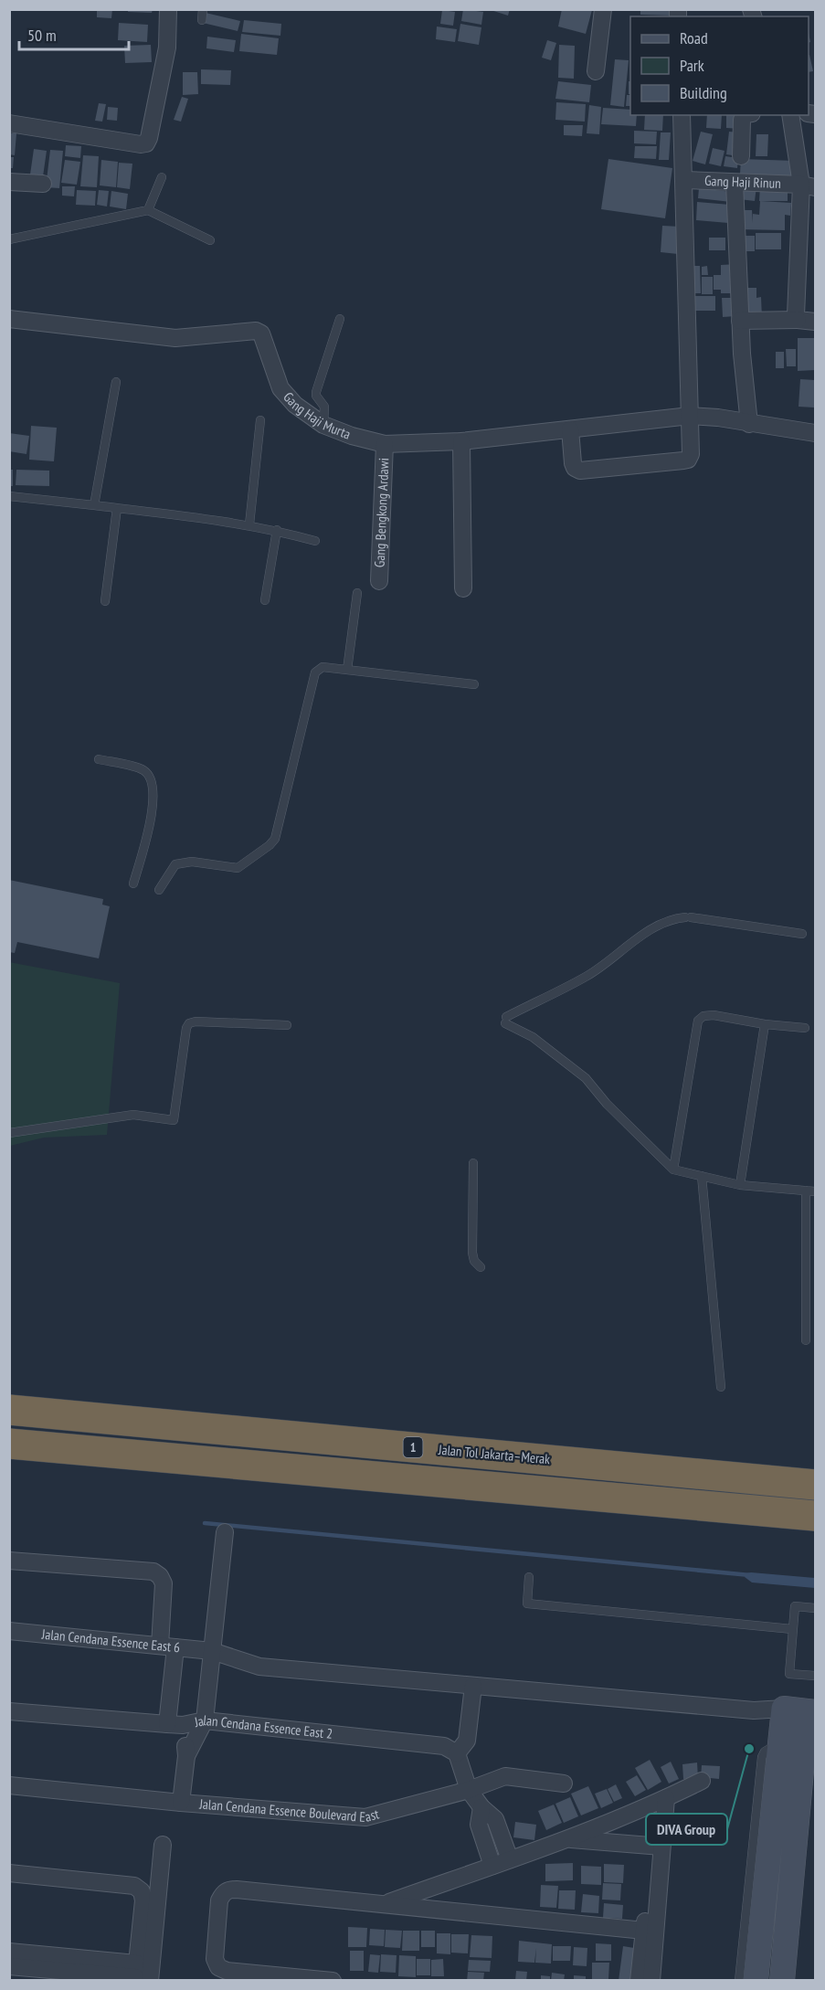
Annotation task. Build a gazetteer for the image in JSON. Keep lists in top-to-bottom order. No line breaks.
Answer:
{"streets":{"highway":["1","Jalan Tol Jakarta–Merak"],"street":["Gang Haji Rinun","Gang Haji Murta","Gang Bengkong Ardawi","Jalan Cendana Essence East 6","Jalan Cendana Essence East 2","Jalan Cendana Essence Boulevard East"]},"crossings":[["Gang Haji Murta","Gang Bengkong Ardawi"]],"places":["DIVA Group"],"legend":["Road","Park","Building"],"scale_bar":"50 m"}
